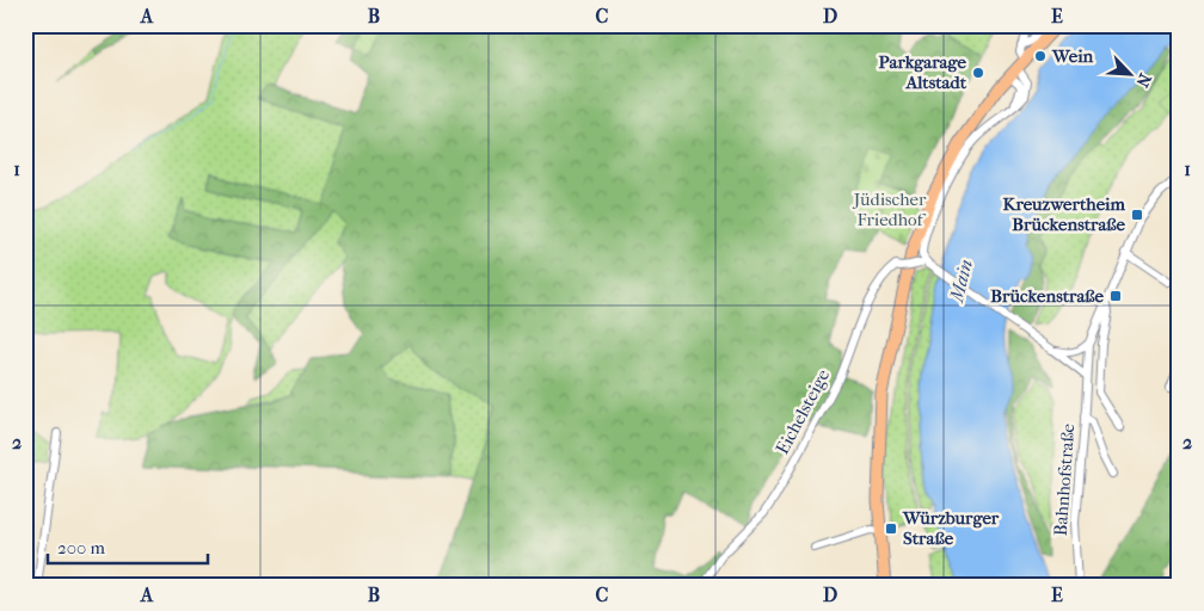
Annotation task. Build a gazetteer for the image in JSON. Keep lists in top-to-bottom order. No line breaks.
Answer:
{"streets":{"street":["Eichelsteige","Bahnhofstraße"]},"water":["Main"],"parks":["Jüdischer Friedhof"],"places":{"other":["Wein","Parkgarage Altstadt"],"transit":["Kreuzwertheim Brückenstraße","Brückenstraße","Würzburger Straße"]},"scale_bar":"200 m","north":"bottom right","grid":{"columns":["A","B","C","D","E"],"rows":["1","2"]}}
